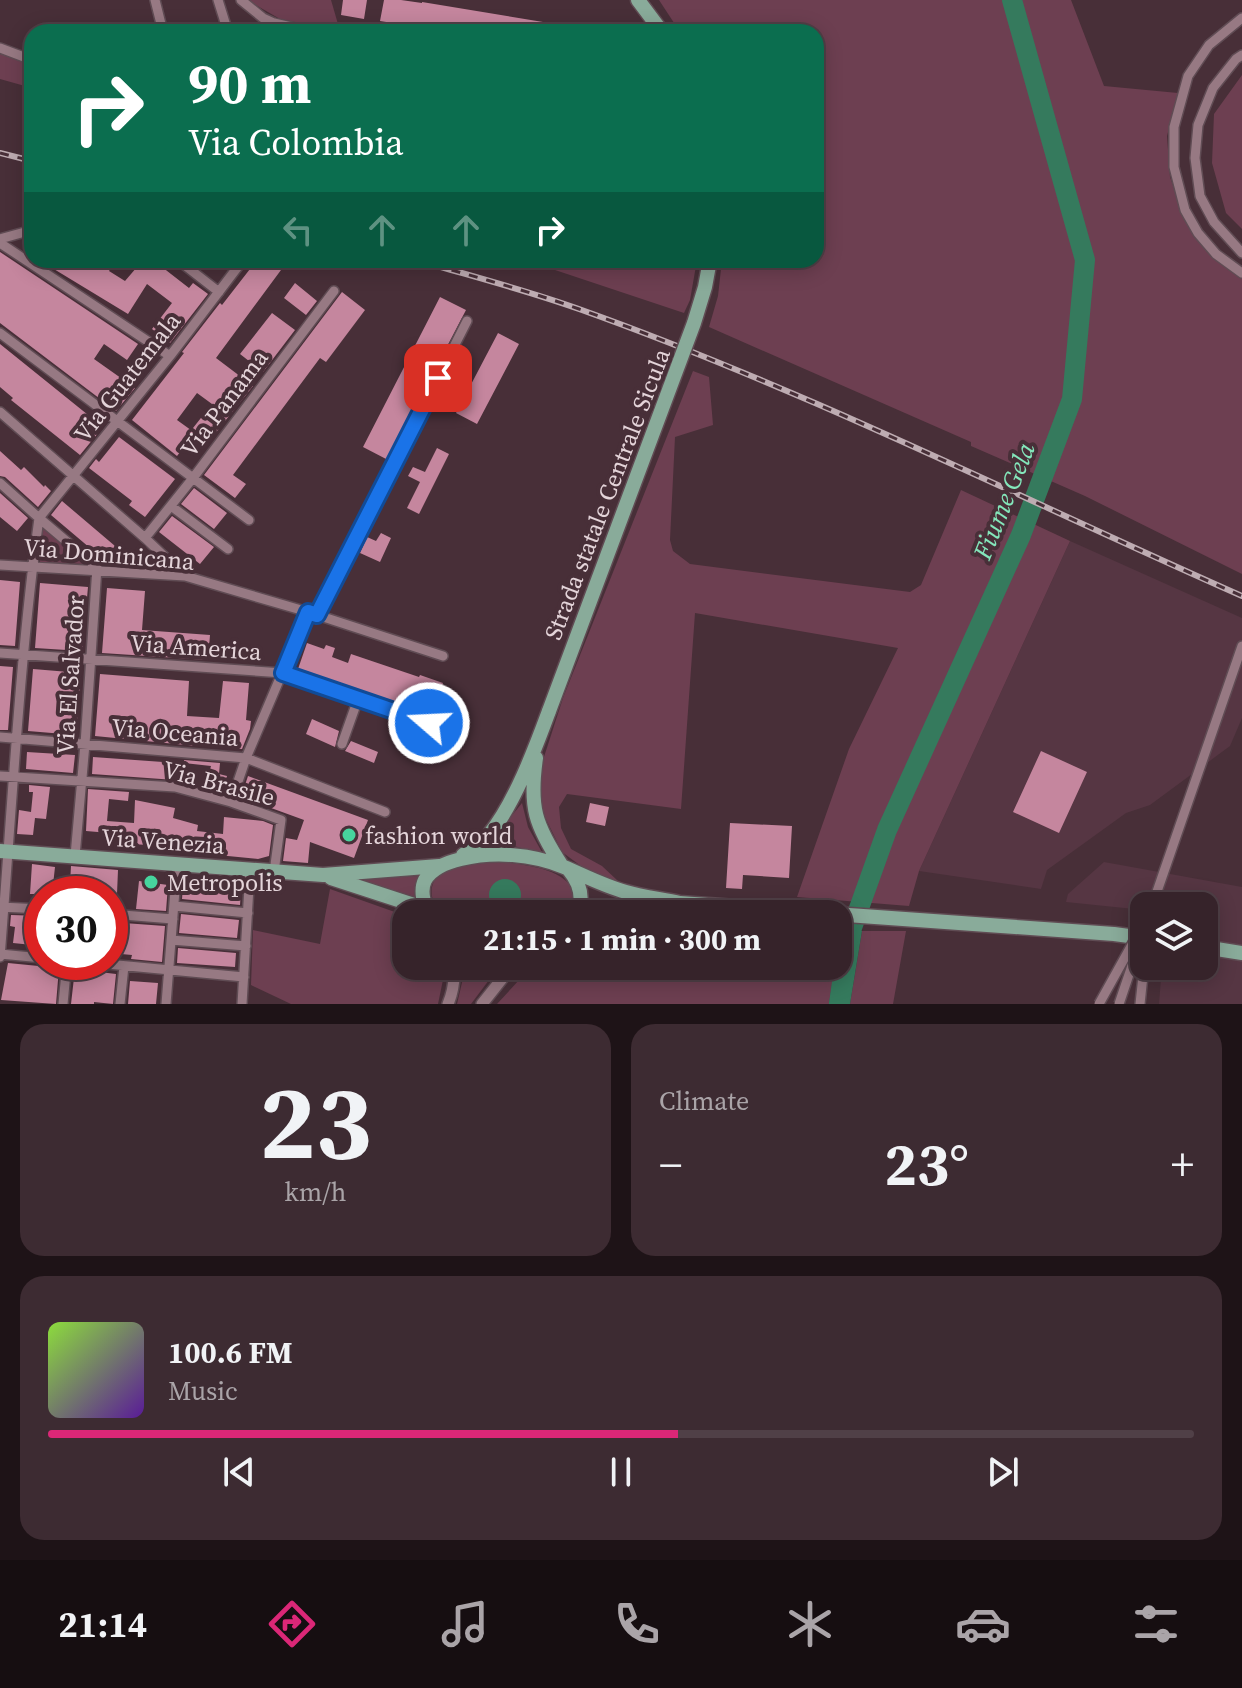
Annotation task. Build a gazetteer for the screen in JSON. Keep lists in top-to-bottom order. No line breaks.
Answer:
{"streets":{"main road":["Strada statale Centrale Sicula","Via Venezia"],"street":["Via Guatemala","Via Panama","Via Dominicana","Via America","Via El Salvador","Via Oceania","Via Brasile"]},"crossings":[["Strada statale Centrale Sicula","Via Venezia"],["Via Dominicana","Via El Salvador"],["Via America","Via El Salvador"],["Via El Salvador","Via Oceania"],["Via El Salvador","Via Brasile"],["Via El Salvador","Via Venezia"],["Via Brasile","Via Venezia"]],"water":["Fiume Gela"],"places":["fashion world","Metropolis"],"page":{"turn":["90 m","Via Colombia"],"limit":"30","trip":"21:15 · 1 min · 300 m","tile":[["23","km/h"],"Climate"],"heat":["−","23°","+"],"song":["100.6 FM","Music"],"tabs":"21:14"}}
